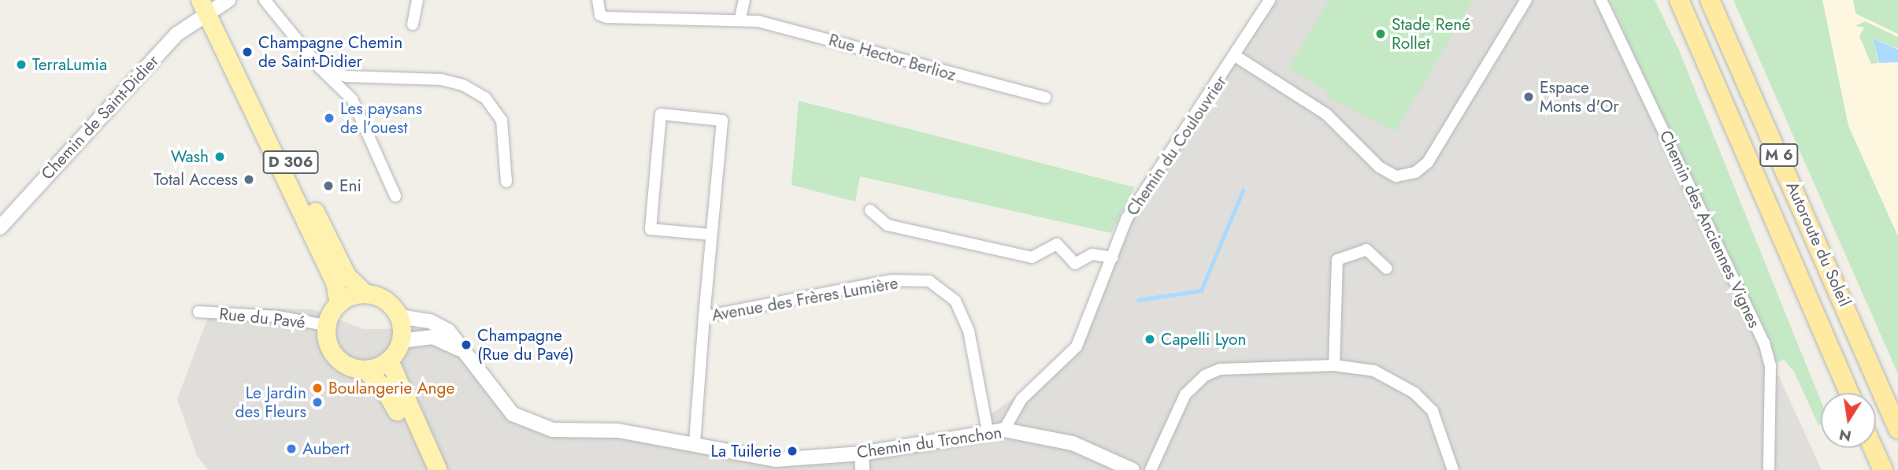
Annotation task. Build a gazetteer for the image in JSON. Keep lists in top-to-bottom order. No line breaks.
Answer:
{"streets":{"highway":["M 6","Autoroute du Soleil"],"main road":["D 306"],"street":["Rue Hector Berlioz","Chemin de Saint-Didier","Chemin du Coulouvrier","Chemin des Anciennes Vignes","Avenue des Frères Lumière","Rue du Pavé","Chemin du Tronchon"]},"crossings":[["Chemin du Coulouvrier","Chemin du Tronchon"],["D 306","Rue du Pavé"],["D 306","Chemin du Tronchon"],["Avenue des Frères Lumière","Chemin du Tronchon"],["Rue du Pavé","Chemin du Tronchon"]],"places":["Stade René Rollet","Champagne Chemin de Saint-Didier","TerraLumia","Espace Monts d'Or","Les paysans de l’ouest","Wash","Total Access","Eni","Capelli Lyon","Champagne (Rue du Pavé)","Boulangerie Ange","Le Jardin des Fleurs","Aubert","La Tuilerie"],"north":"bottom"}
